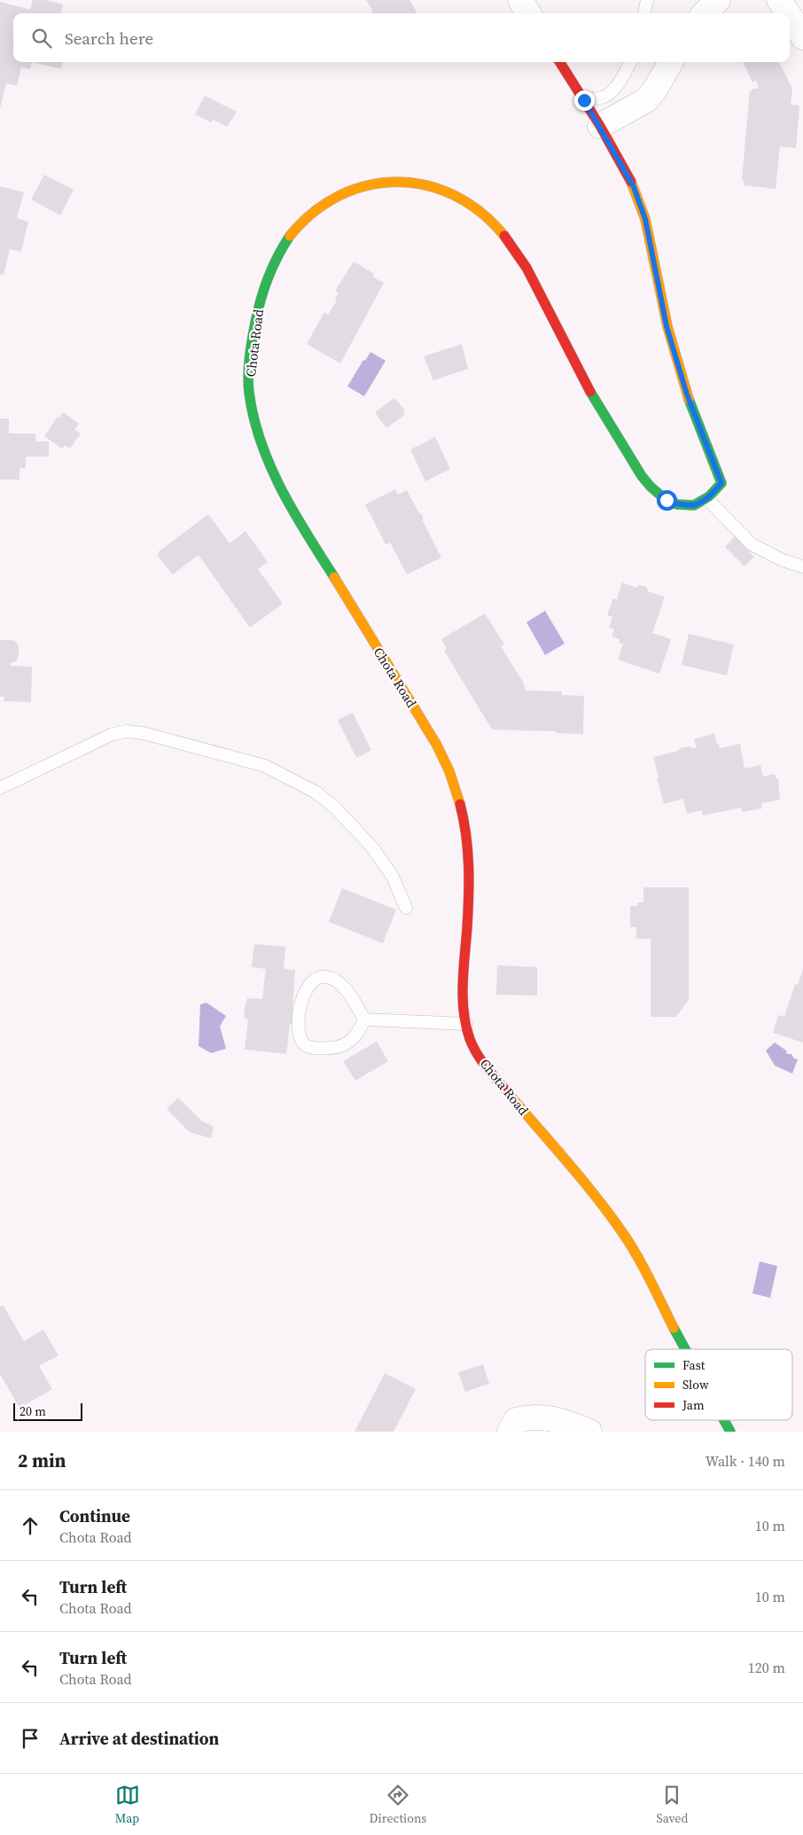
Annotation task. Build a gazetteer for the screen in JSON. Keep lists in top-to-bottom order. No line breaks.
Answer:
{"streets":{"street":["Chota Road"]},"legend":["Fast","Slow","Jam"],"scale_bar":"20 m","page":{"search":"Search here","scale":"20 m","heading":["2 min","Walk · 140 m"],"list":[["Continue","Chota Road","10 m"],["Turn left","Chota Road","10 m"],["Turn left","Chota Road","120 m"],"Arrive at destination"],"nav":["Map","Directions","Saved"]}}
